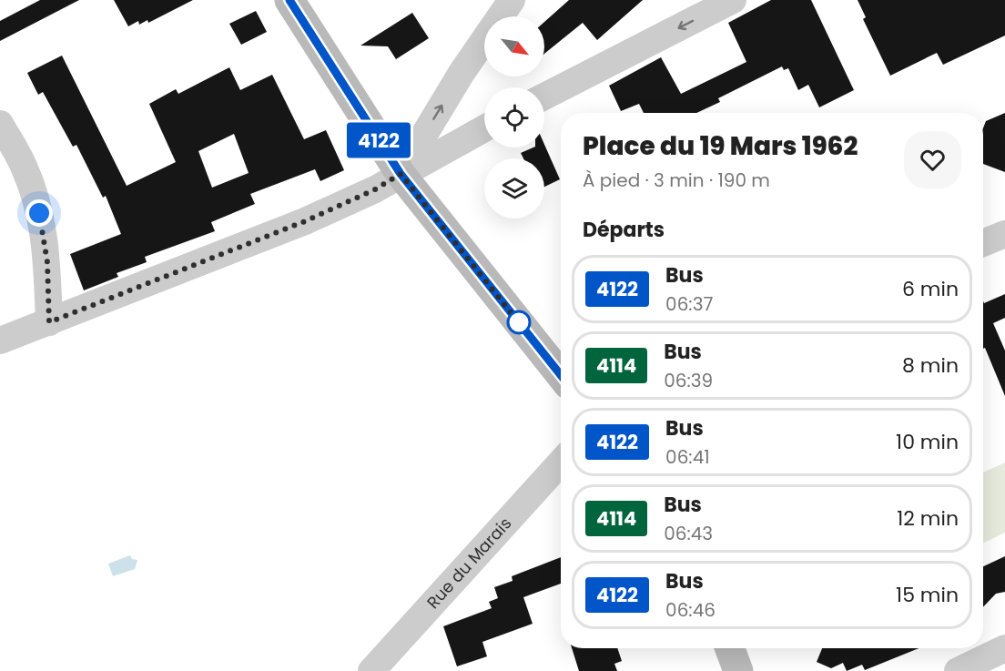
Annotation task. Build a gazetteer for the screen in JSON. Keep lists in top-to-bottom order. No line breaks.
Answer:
{"streets":{"street":["Rue du Marais"]},"lines":["bus line 4122"],"north":"bottom right","page":{"on_map":"4122","heading":[["Place du 19 Mars 1962","À pied · 3 min · 190 m"],"Départs"],"list":[{"mark":"4122","name":"Bus","note":"06:37","value":"6 min"},{"mark":"4114","name":"Bus","note":"06:39","value":"8 min"},{"mark":"4122","name":"Bus","note":"06:41","value":"10 min"},{"mark":"4114","name":"Bus","note":"06:43","value":"12 min"},{"mark":"4122","name":"Bus","note":"06:46","value":"15 min"}]}}
